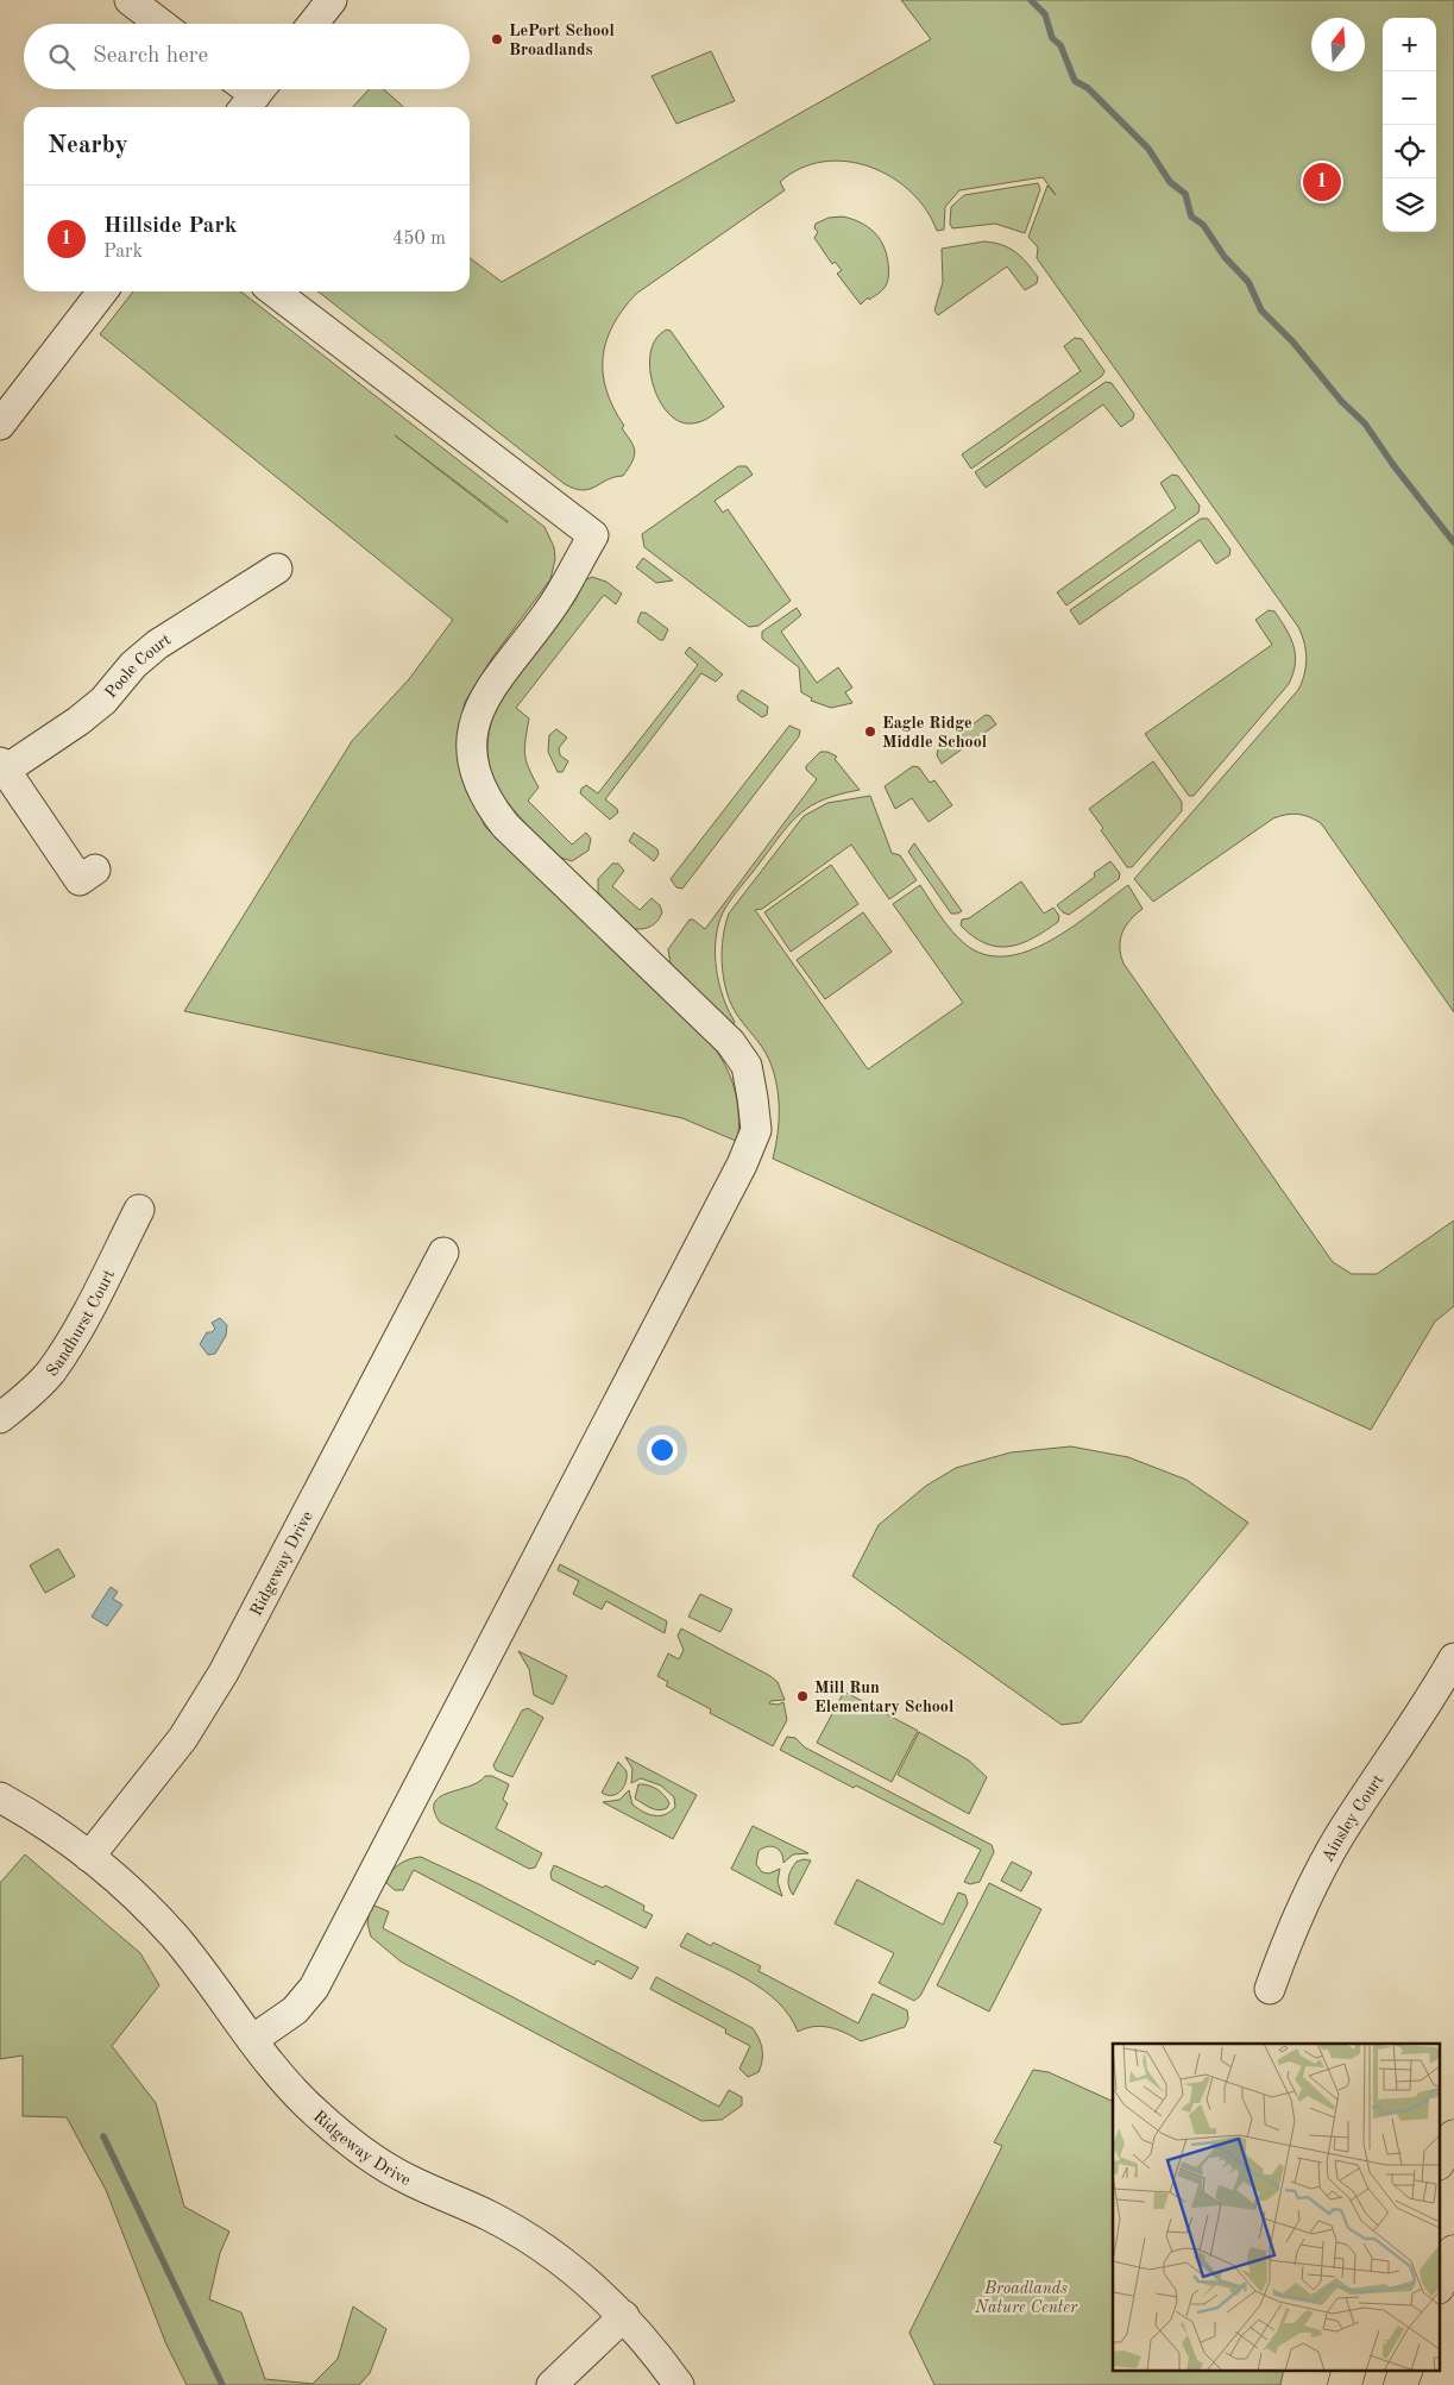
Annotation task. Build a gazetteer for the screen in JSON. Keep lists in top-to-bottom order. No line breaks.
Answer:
{"streets":{"street":["Poole Court","Sandhurst Court","Ridgeway Drive","Ainsley Court"]},"parks":["Broadlands Nature Center"],"places":["LePort School Broadlands","Eagle Ridge Middle School","Mill Run Elementary School"],"north":"top","page":{"map_buttons":["+","−"],"search":"Search here","heading":"Nearby","pins":"1","list":[{"mark":"1","name":"Hillside Park","note":"Park","value":"450 m"}]}}
